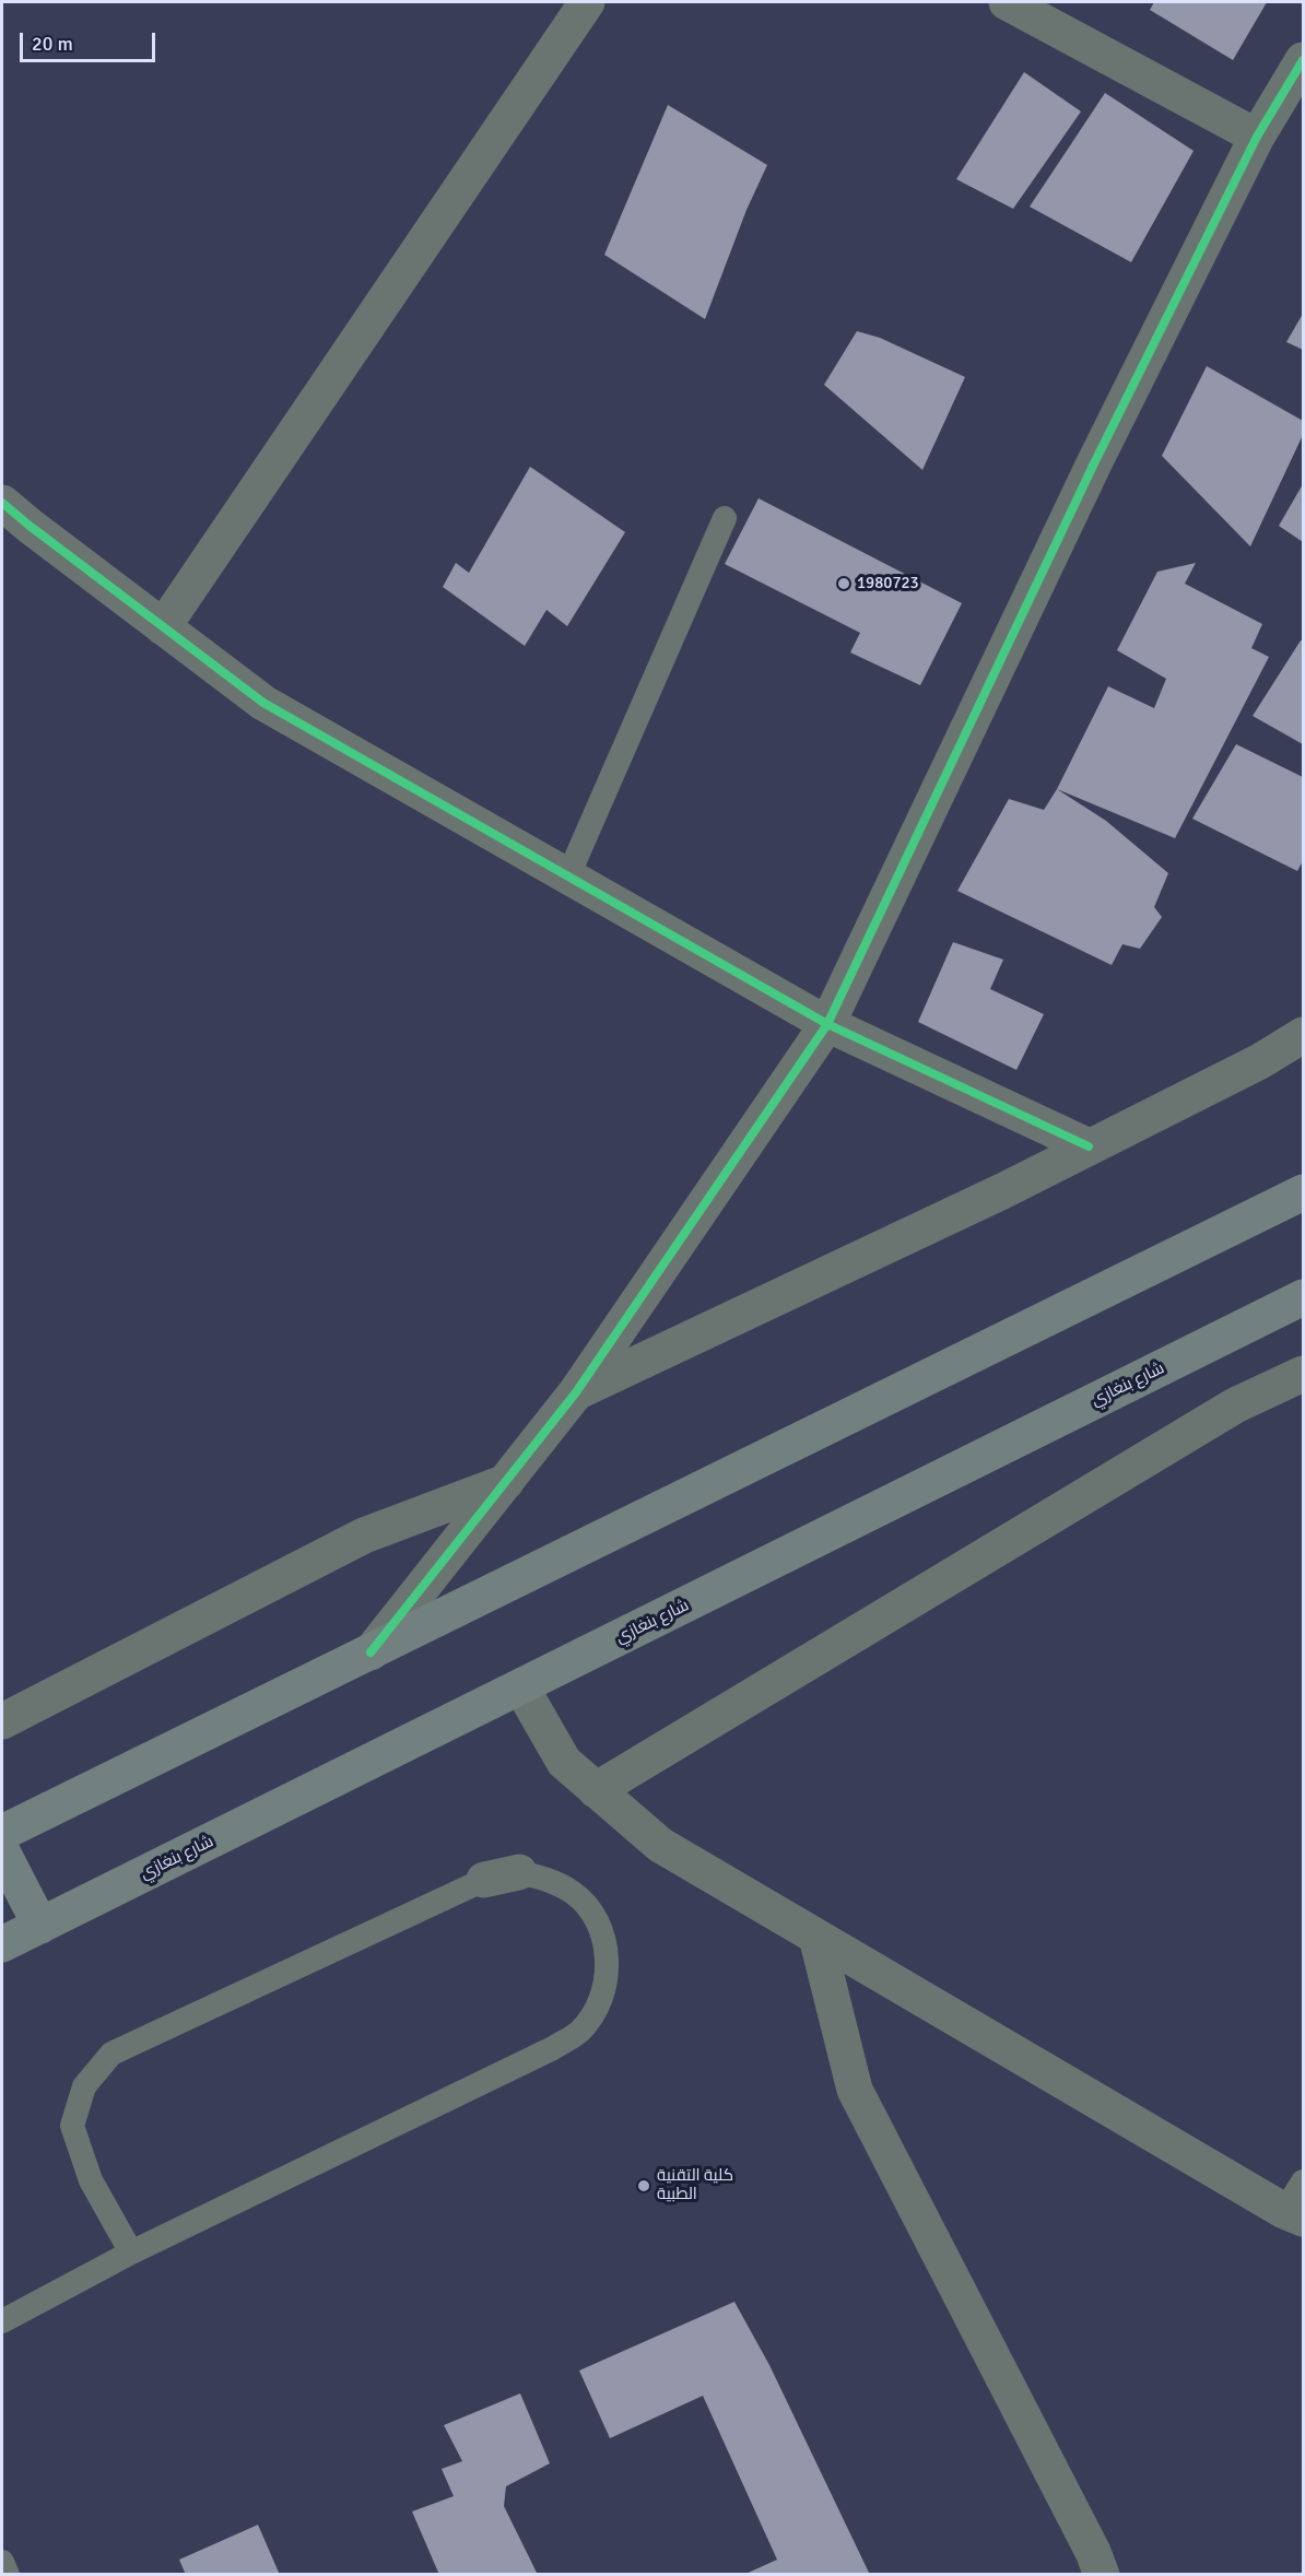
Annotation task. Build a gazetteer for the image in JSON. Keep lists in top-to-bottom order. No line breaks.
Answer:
{"streets":{"main road":["شارع بنغازي"]},"places":["1980723","كلية التقنية الطبية"],"scale_bar":"20 m"}
